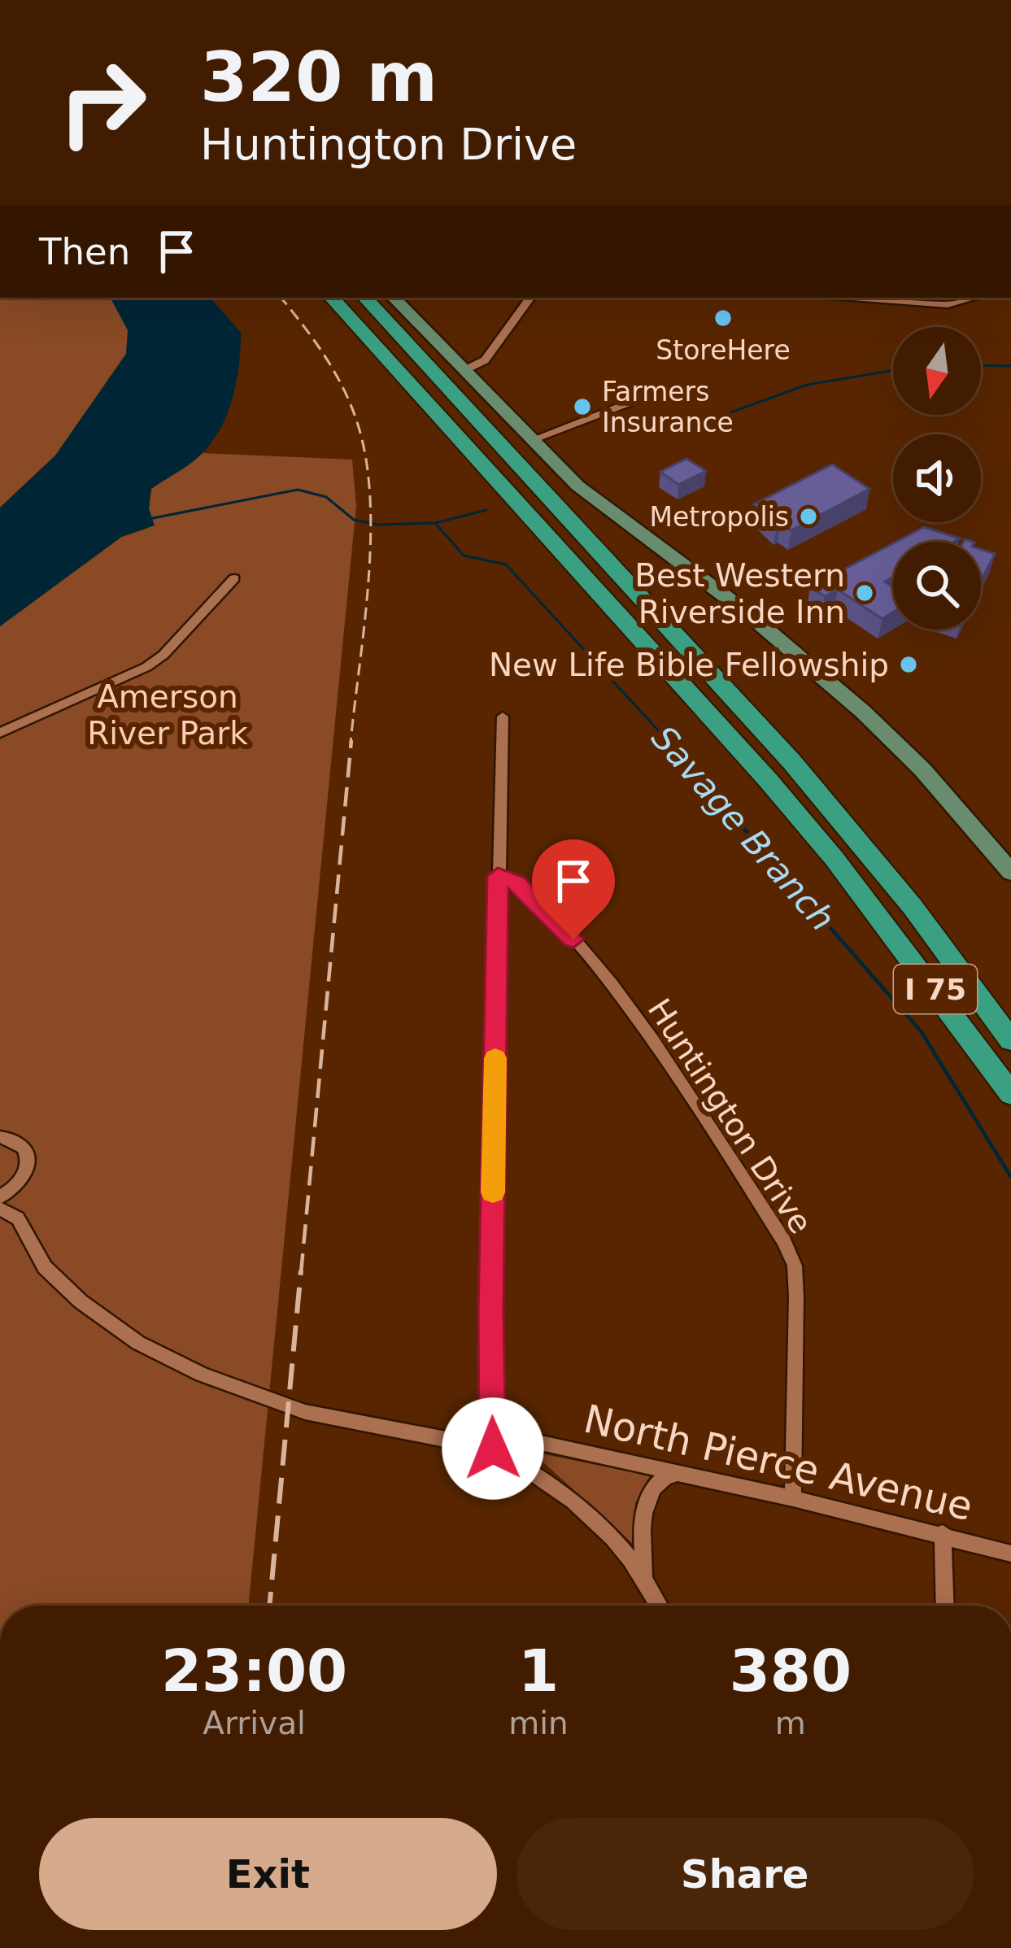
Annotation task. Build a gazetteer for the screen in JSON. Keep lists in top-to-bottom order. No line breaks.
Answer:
{"streets":{"highway":["I 75"],"street":["Huntington Drive","North Pierce Avenue"]},"crossings":[["Huntington Drive","North Pierce Avenue"]],"water":["Savage Branch"],"parks":["Amerson River Park"],"places":["StoreHere","Farmers Insurance","Metropolis","Best Western Riverside Inn","New Life Bible Fellowship"],"north":"bottom","page":{"turn":["320 m","Huntington Drive"],"then":"Then","eta":["23:00","Arrival","1","min","380","m"],"buttons":["Exit","Share"]}}
